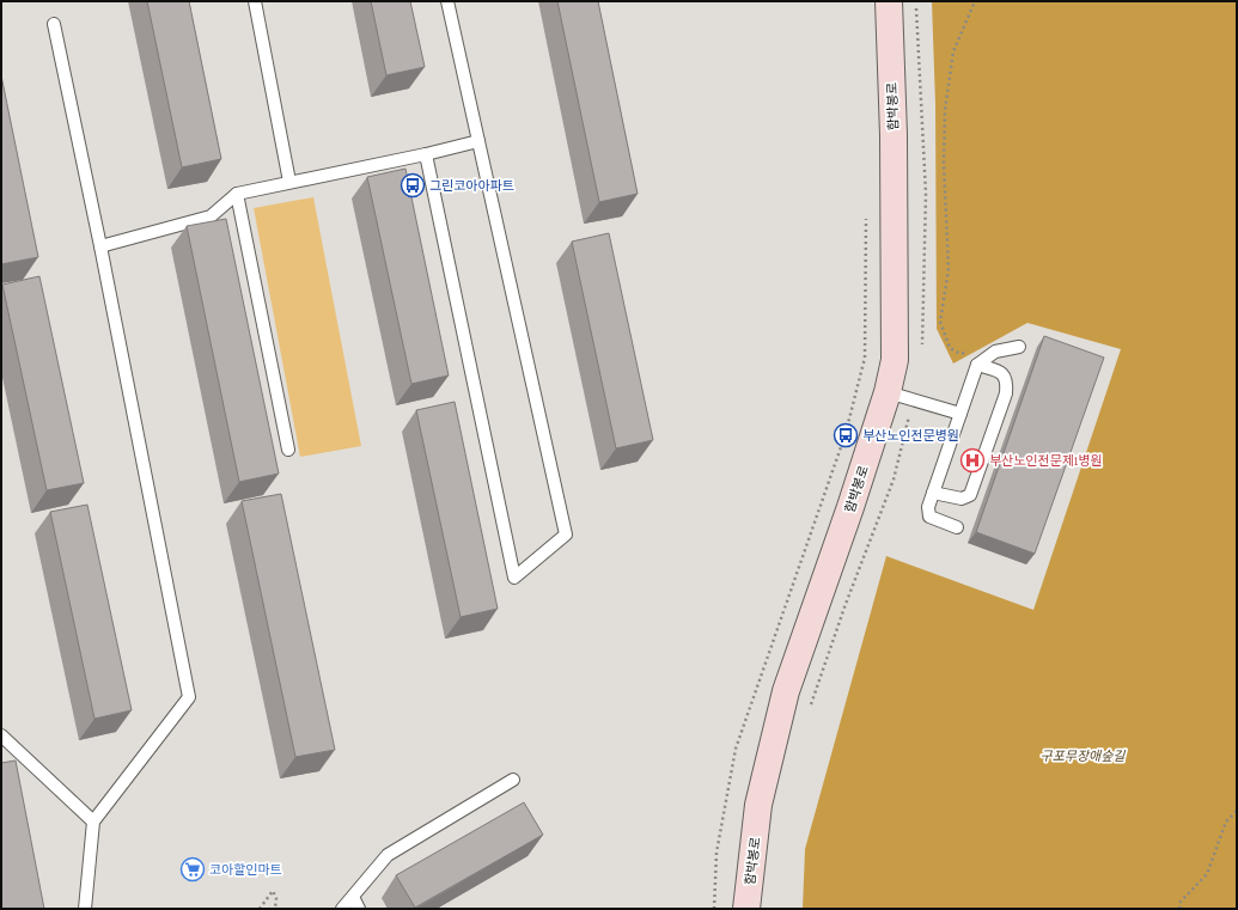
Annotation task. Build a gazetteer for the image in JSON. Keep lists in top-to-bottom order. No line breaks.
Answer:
{"streets":{"main road":["함박봉로"]},"parks":["구포무장애숲길"],"places":{"bus stop":["그린코아아파트","부산노인전문병원"],"hospital":["부산노인전문제1병원"],"supermarket":["코아할인마트"]}}
